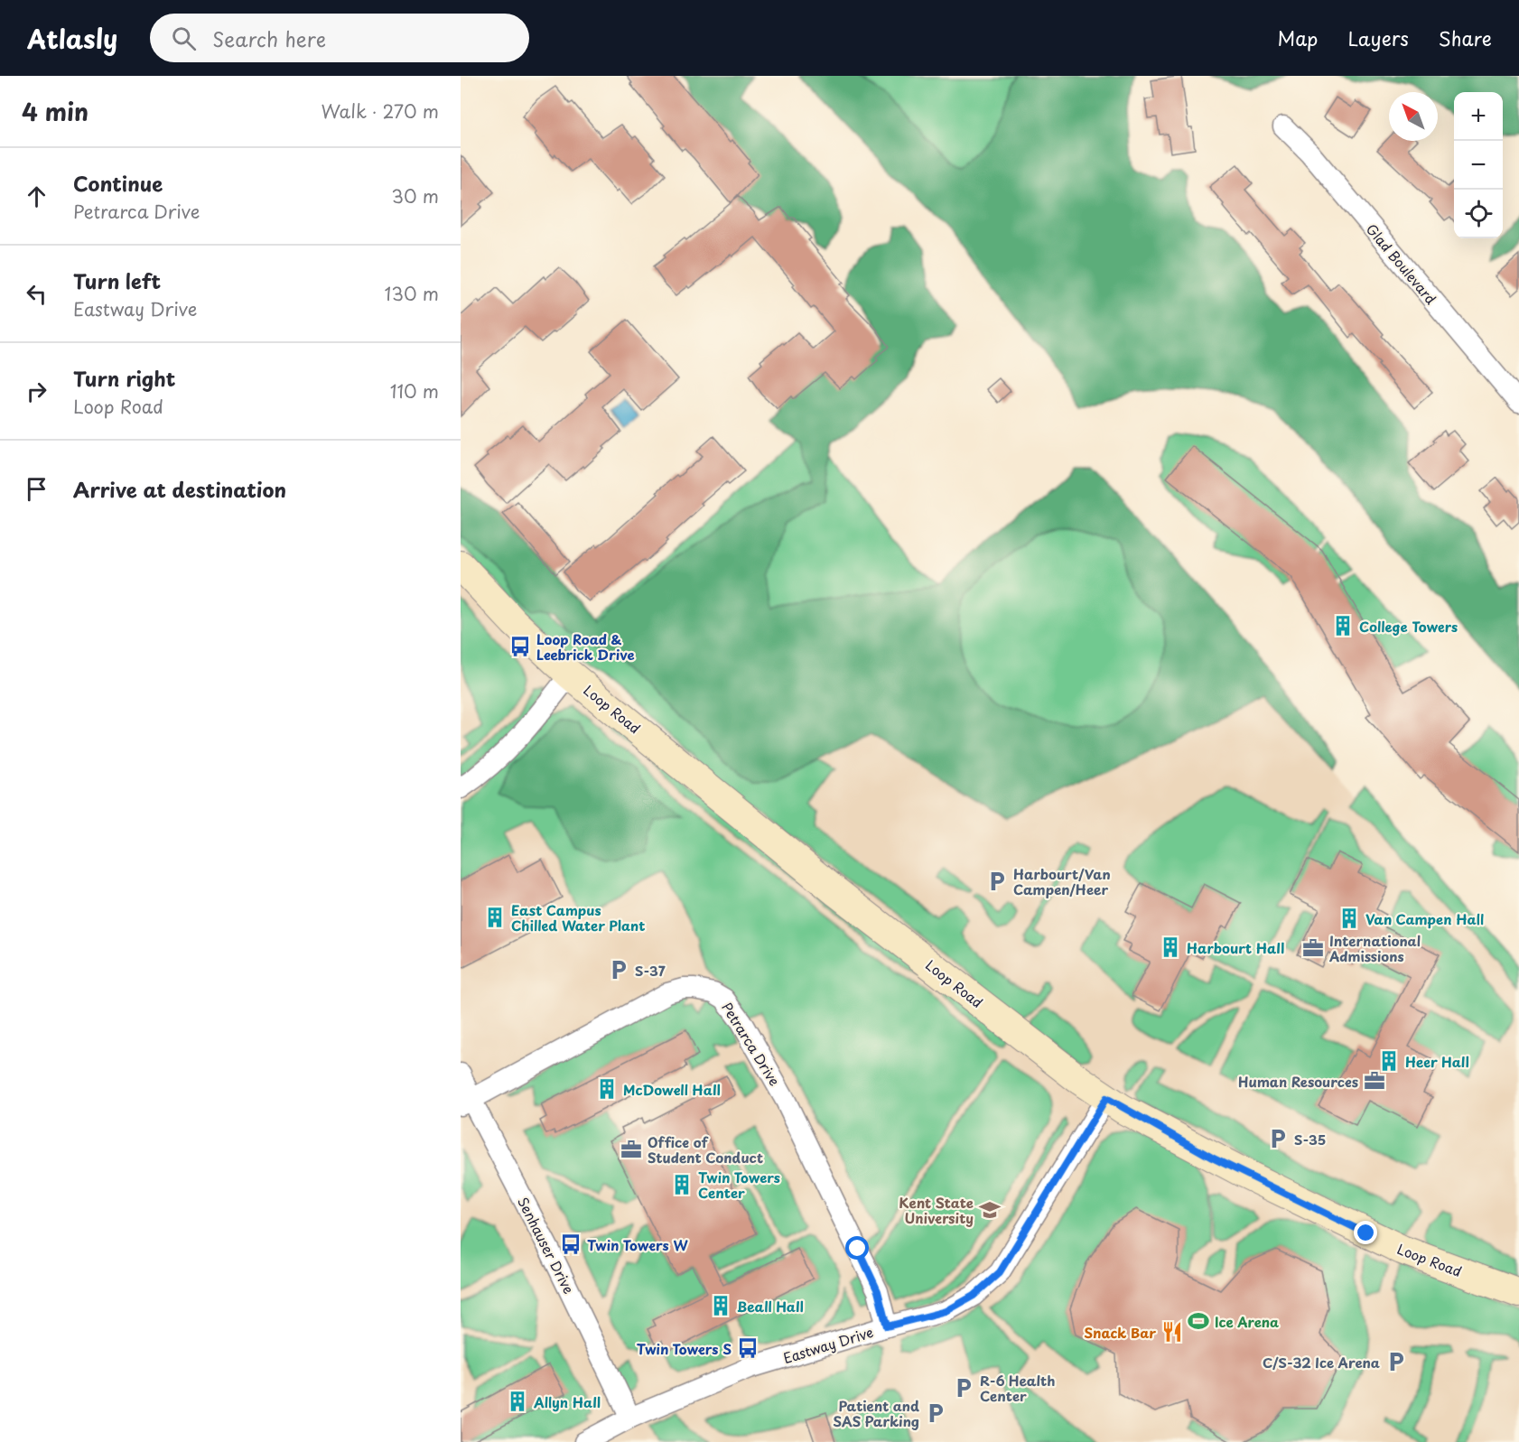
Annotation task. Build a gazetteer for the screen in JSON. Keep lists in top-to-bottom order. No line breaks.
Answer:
{"streets":{"street":["Glad Boulevard","Loop Road","Petrarca Drive","Senhauser Drive","Eastway Drive"]},"crossings":[["Loop Road","Eastway Drive"],["Petrarca Drive","Senhauser Drive"],["Petrarca Drive","Eastway Drive"],["Senhauser Drive","Eastway Drive"]],"places":{"building":["College Towers","East Campus Chilled Water Plant","Van Campen Hall","Harbourt Hall","Heer Hall","McDowell Hall","Twin Towers Center","Beall Hall","Allyn Hall"],"bus stop":["Loop Road & Leebrick Drive","Twin Towers W","Twin Towers S"],"parking":["Harbourt/Van Campen/Heer","S-37","S-35","C/S-32 Ice Arena","R-6 Health Center","Patient and SAS Parking"],"office":["International Admissions","Human Resources","Office of Student Conduct"],"school or university":["Kent State University"],"sports":["Ice Arena"],"restaurant":["Snack Bar"]},"north":"top left","page":{"header":"Atlasly","search":"Search here","nav":["Map","Layers","Share"],"heading":["4 min","Walk · 270 m"],"map_buttons":["+","−"],"list":[["Continue","Petrarca Drive","30 m"],["Turn left","Eastway Drive","130 m"],["Turn right","Loop Road","110 m"],"Arrive at destination"]}}
